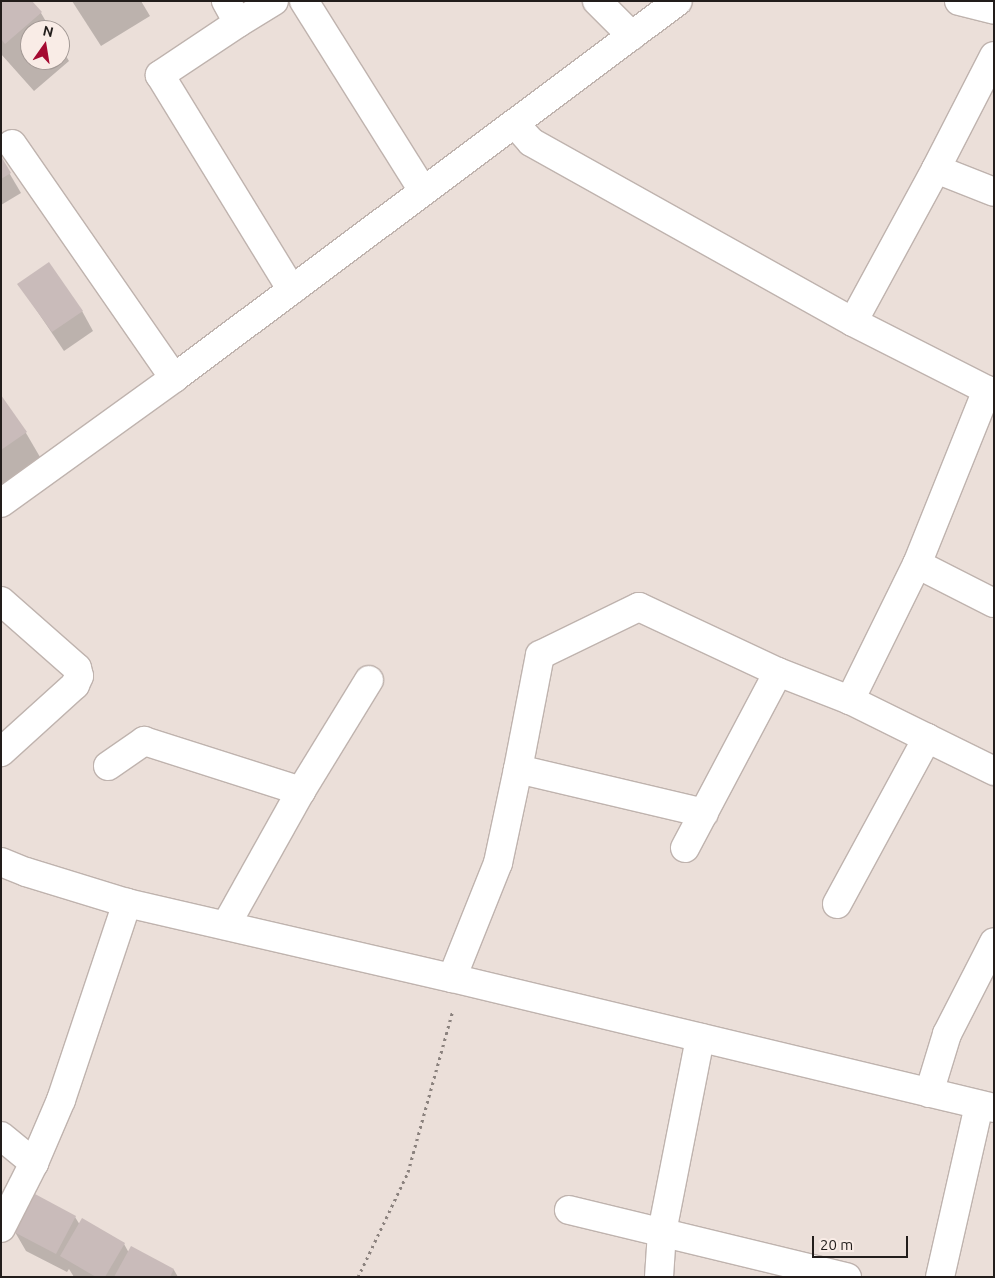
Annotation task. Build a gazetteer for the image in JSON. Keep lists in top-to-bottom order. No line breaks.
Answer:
{"scale_bar":"20 m","north":"top"}
